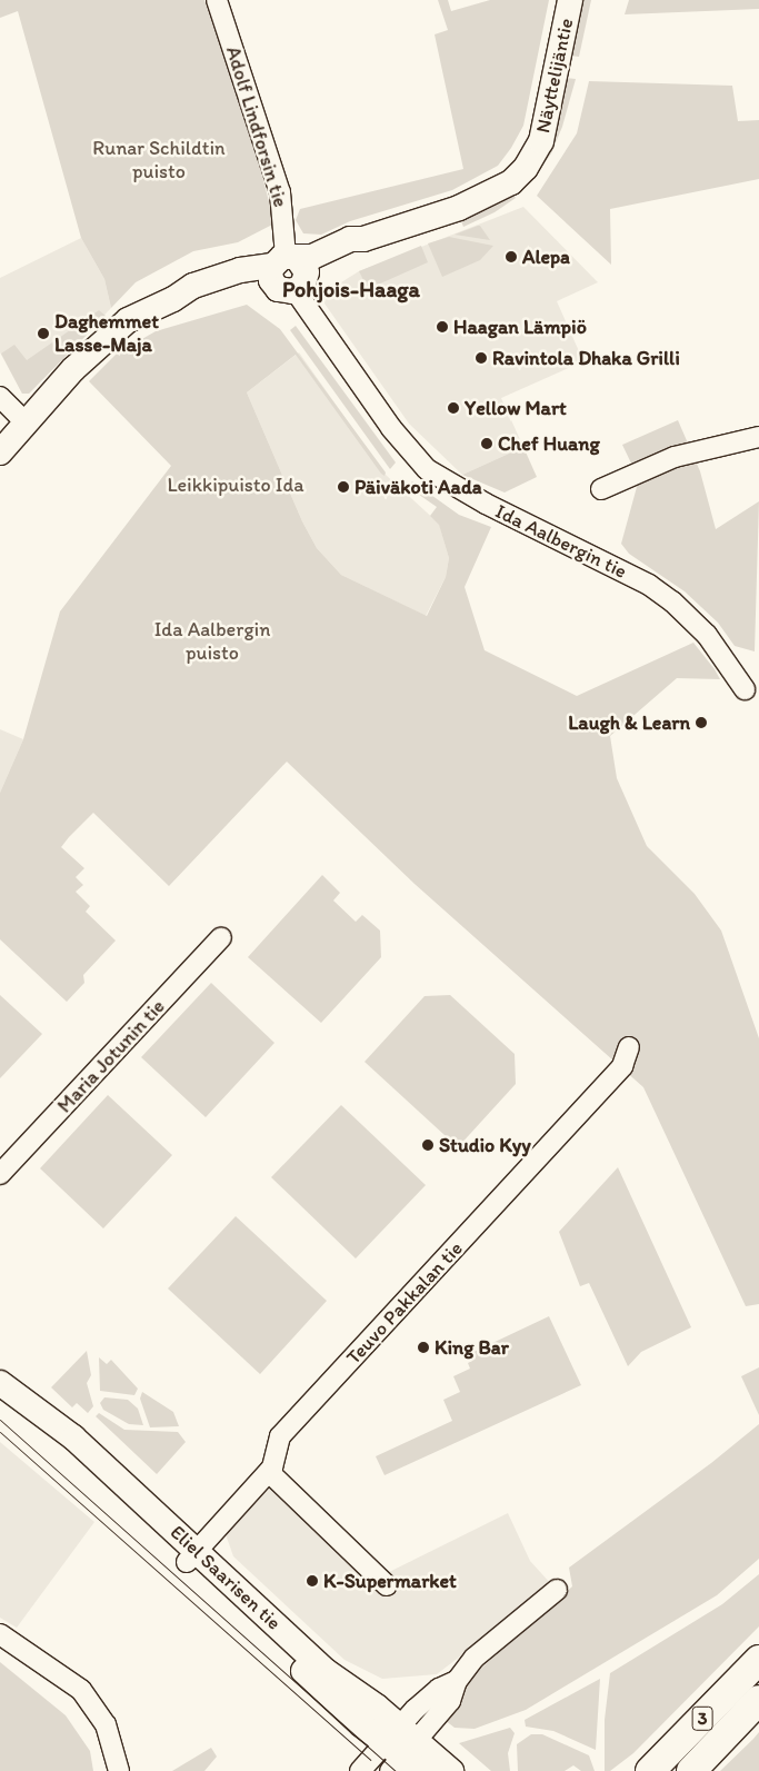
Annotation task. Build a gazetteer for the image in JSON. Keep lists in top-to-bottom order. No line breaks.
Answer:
{"streets":{"highway":["3"],"main road":["Näyttelijäntie","Eliel Saarisen tie"],"street":["Adolf Lindforsin tie","Ida Aalbergin tie","Maria Jotunin tie","Teuvo Pakkalan tie"]},"crossings":[["Näyttelijäntie","Adolf Lindforsin tie"],["Näyttelijäntie","Ida Aalbergin tie"],["Adolf Lindforsin tie","Ida Aalbergin tie"],["Teuvo Pakkalan tie","Eliel Saarisen tie"]],"districts":["Pohjois-Haaga"],"parks":["Runar Schildtin puisto","Leikkipuisto Ida","Ida Aalbergin puisto"],"places":["Alepa","Haagan Lämpiö","Daghemmet Lasse-Maja","Ravintola Dhaka Grilli","Yellow Mart","Chef Huang","Päiväkoti Aada","Laugh & Learn","Studio Kyy","King Bar","K-Supermarket"]}
